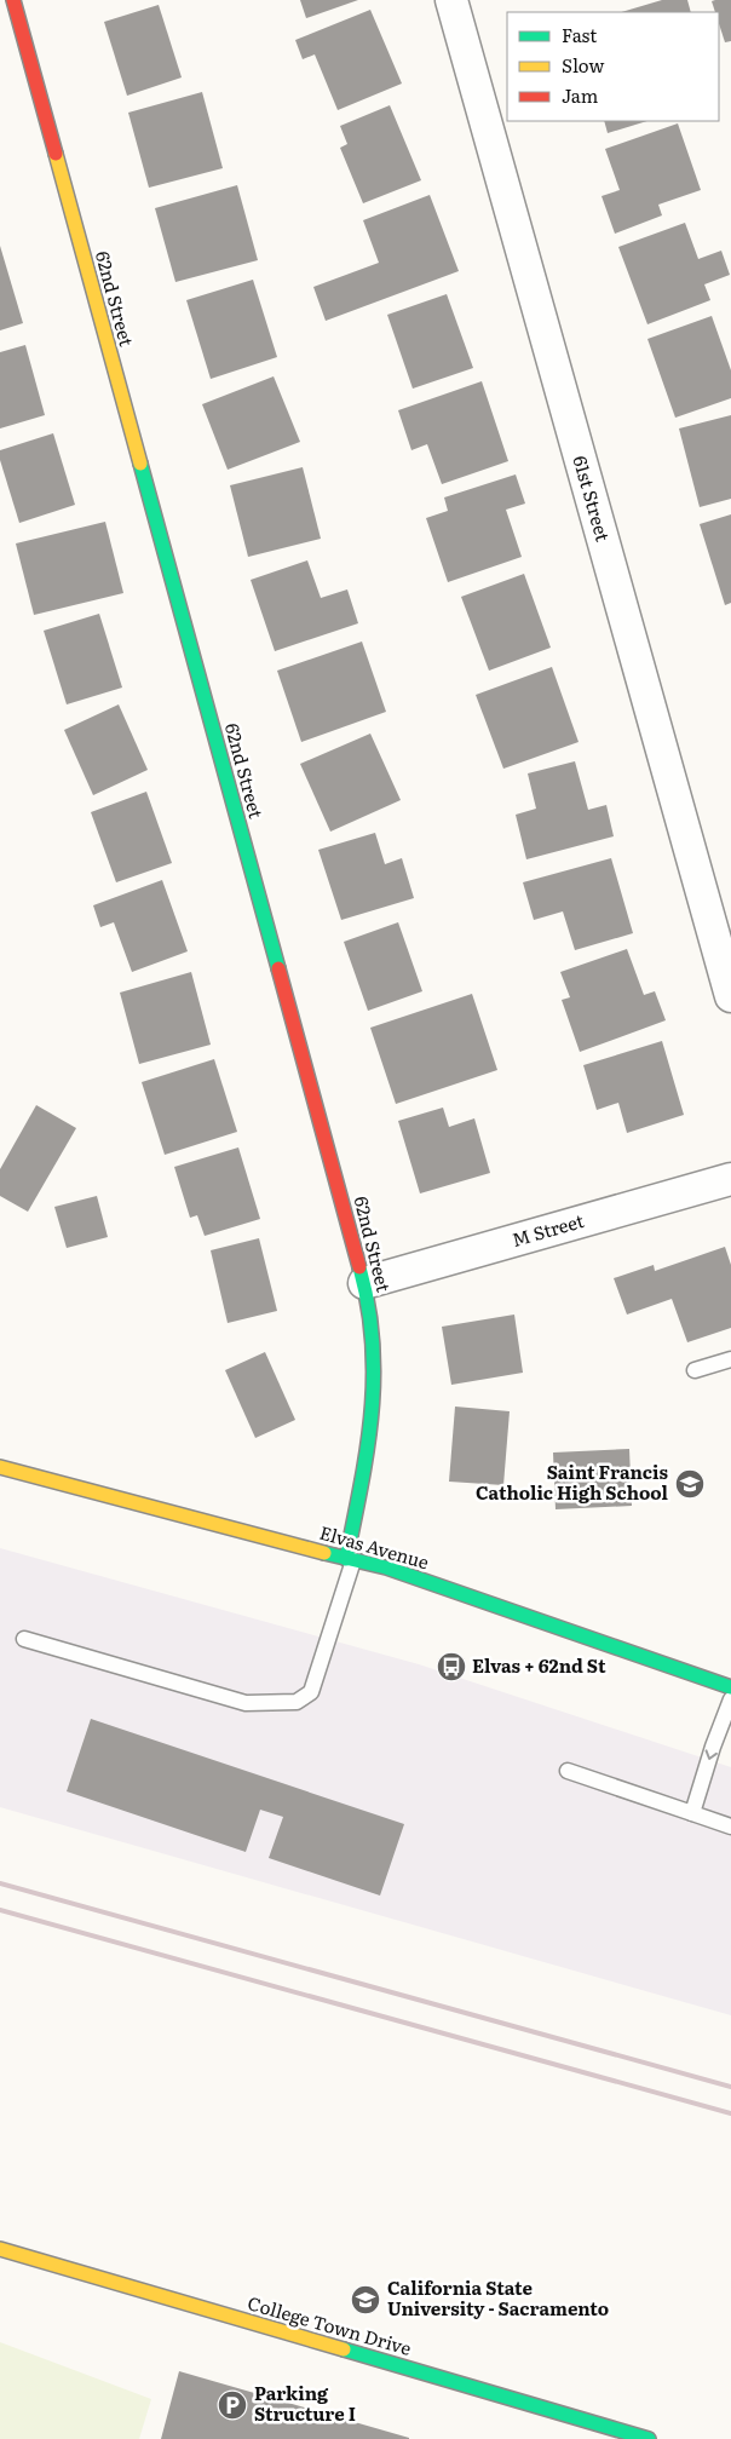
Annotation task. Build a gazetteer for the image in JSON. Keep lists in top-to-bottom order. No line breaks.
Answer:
{"streets":{"street":["62nd Street","61st Street","M Street","Elvas Avenue","College Town Drive"]},"crossings":[["62nd Street","M Street"],["62nd Street","Elvas Avenue"]],"places":{"school or university":["Saint Francis Catholic High School","California State University - Sacramento"],"bus stop":["Elvas + 62nd St"],"parking":["Parking Structure I"]},"legend":["Fast","Slow","Jam"]}
